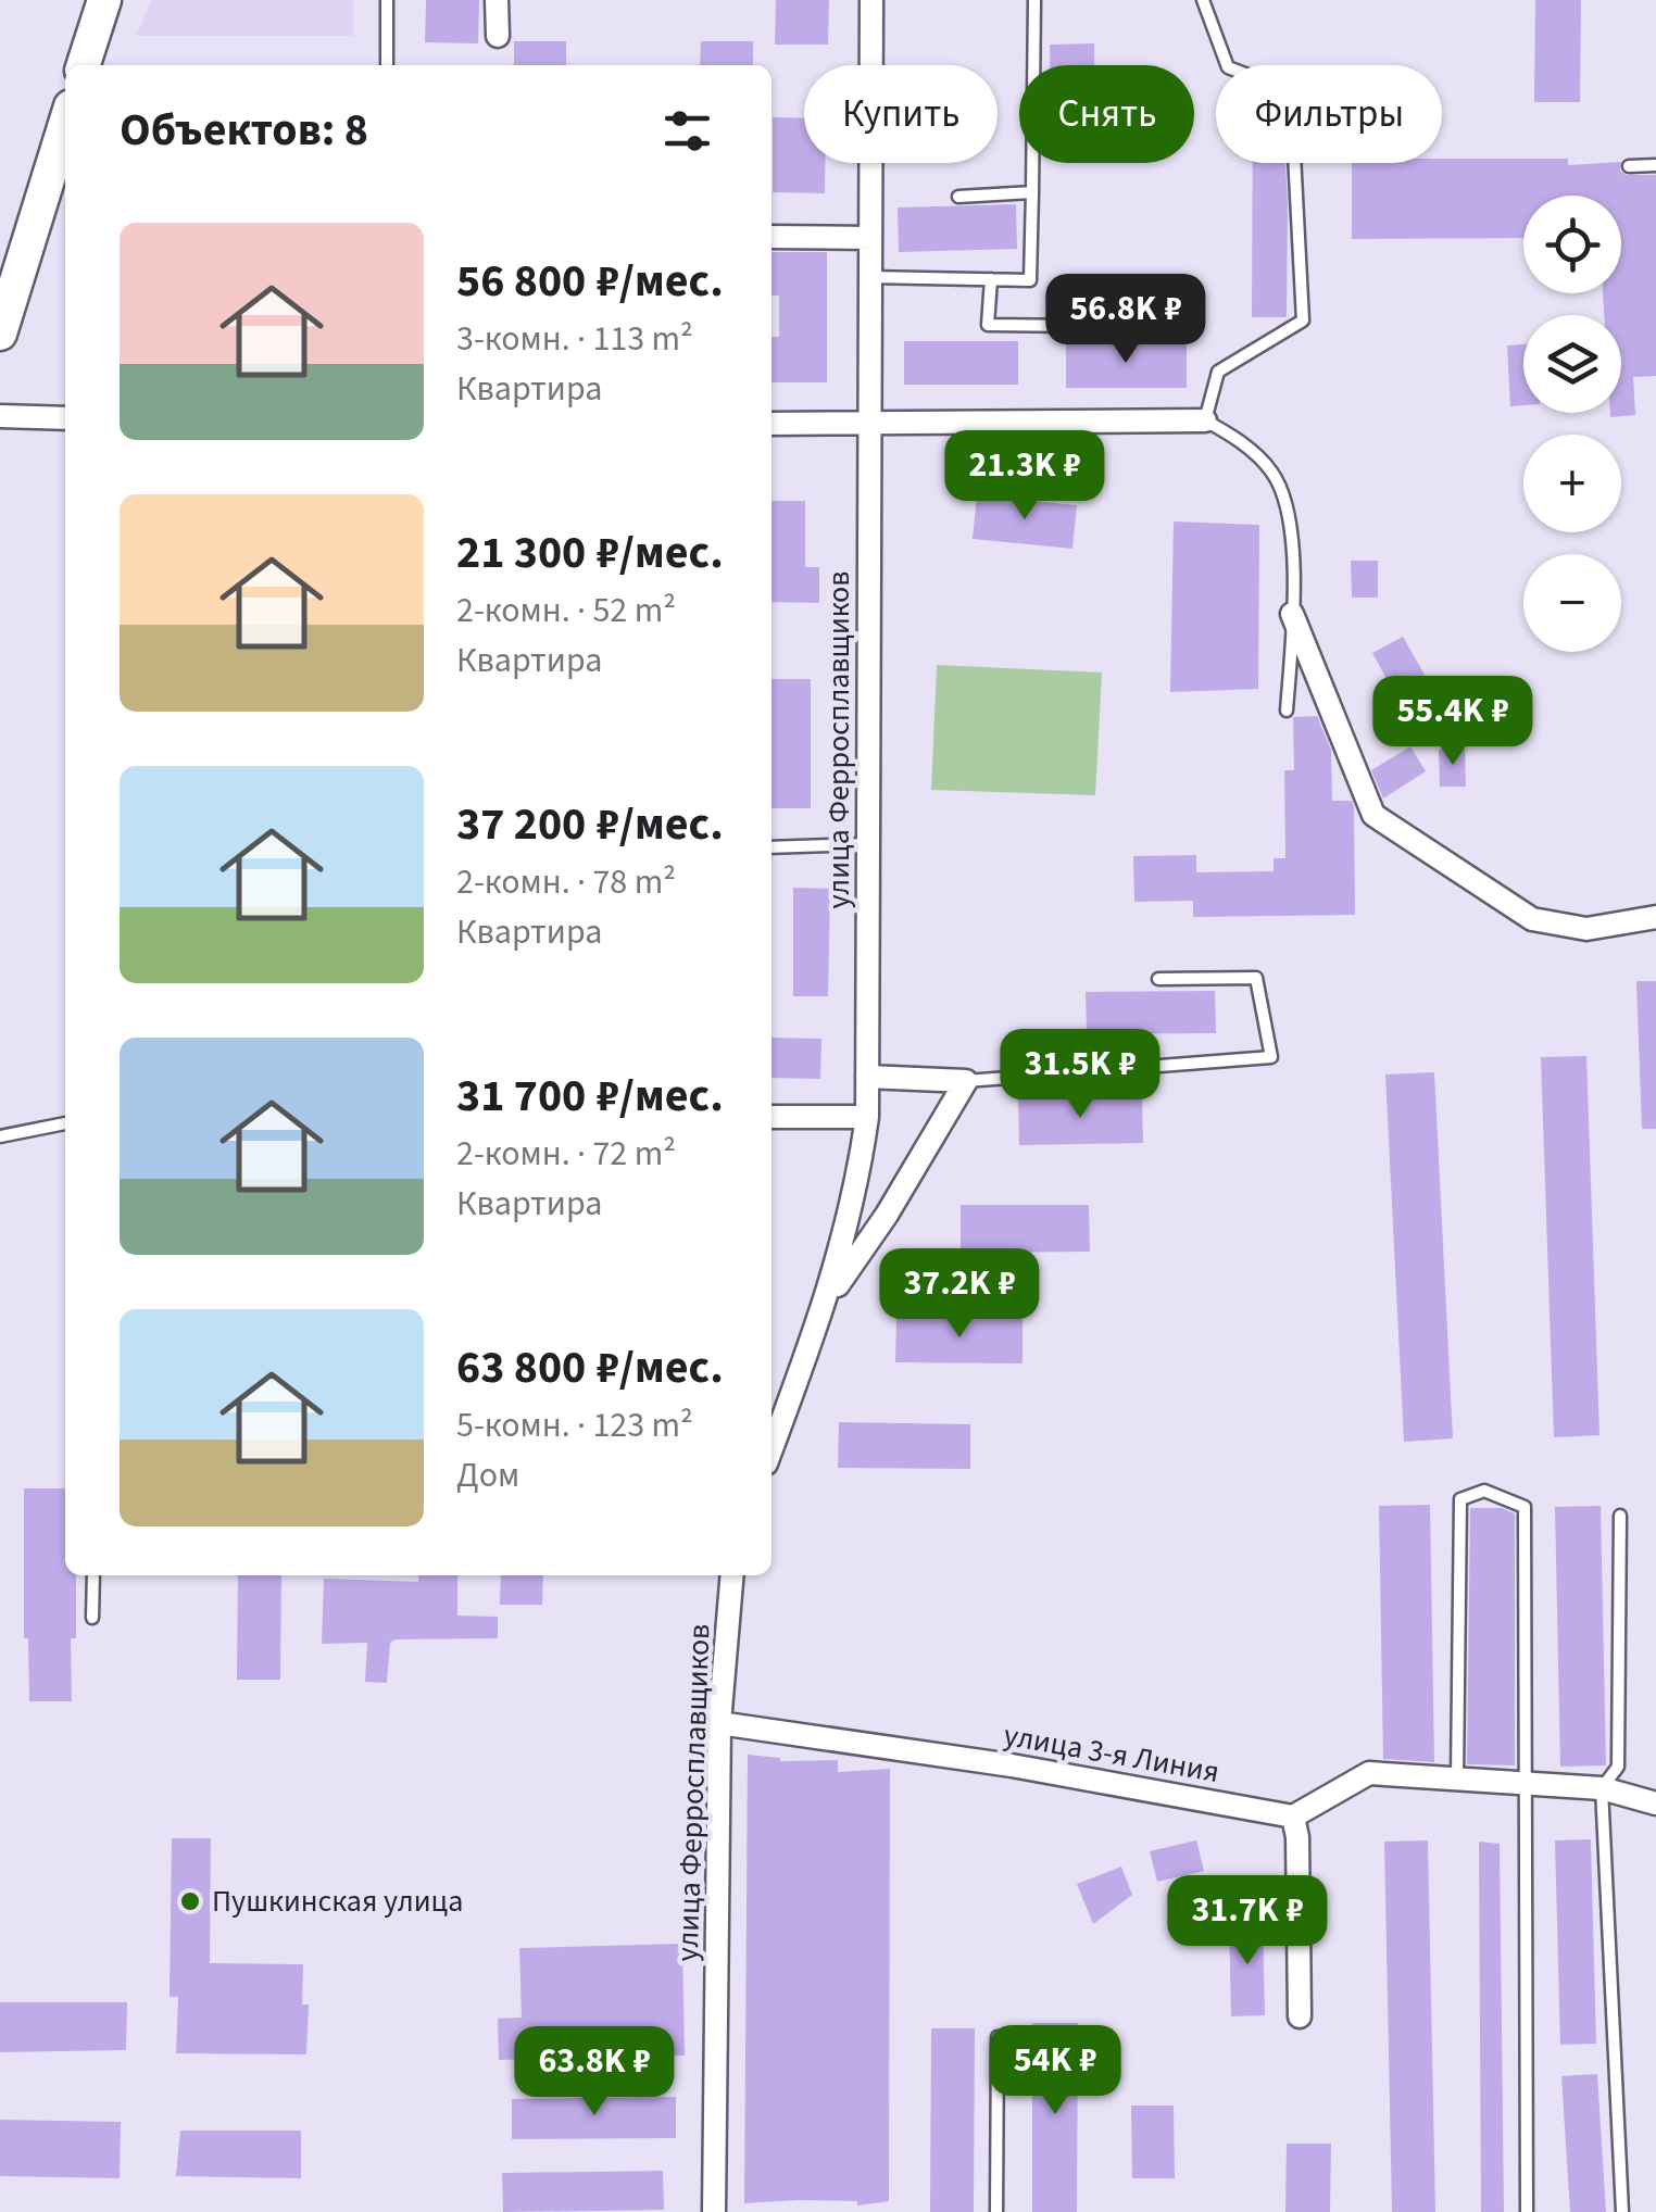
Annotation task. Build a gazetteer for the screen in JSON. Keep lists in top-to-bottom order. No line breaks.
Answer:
{"streets":{"street":["улица Ферросплавщиков","улица 3-я Линия"]},"crossings":[["улица Ферросплавщиков","улица 3-я Линия"]],"places":["Пушкинская улица"],"page":{"chip":["Купить","Снять","Фильтры"],"heading":"Объектов: 8","map_buttons":["+","−"],"list":[{"name":"56 800 ₽/мес.","note":"3-комн. · 113 m² · Квартира"},{"name":"21 300 ₽/мес.","note":"2-комн. · 52 m² · Квартира"},{"name":"37 200 ₽/мес.","note":"2-комн. · 78 m² · Квартира"},{"name":"31 700 ₽/мес.","note":"2-комн. · 72 m² · Квартира"},{"name":"63 800 ₽/мес.","note":"5-комн. · 123 m² · Дом"}],"price":["56.8K ₽","21.3K ₽","55.4K ₽","31.5K ₽","37.2K ₽","31.7K ₽","54K ₽","63.8K ₽"]}}
